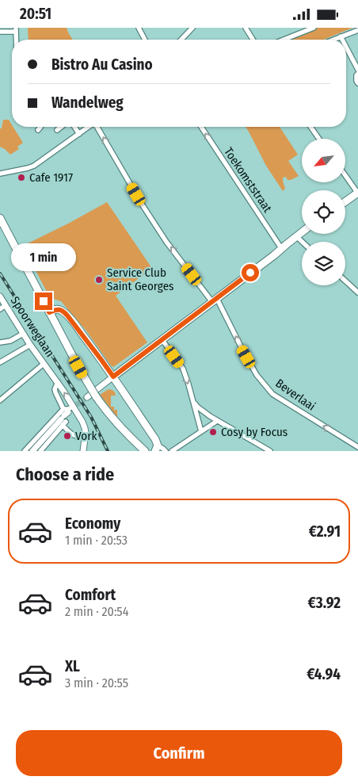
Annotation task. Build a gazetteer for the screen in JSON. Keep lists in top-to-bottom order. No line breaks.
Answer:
{"streets":{"street":["Toekomststraat","Spoorweglaan","Beverlaai"]},"one_way":["Toekomststraat","Beverlaai"],"places":["Cafe 1917","Service Club Saint Georges","Cosy by Focus","Vork"],"north":"bottom left","page":{"status":"20:51","banner":["Bistro Au Casino","Wandelweg"],"bubble":"1 min","heading":"Choose a ride","list":[{"name":"Economy","note":"1 min · 20:53","value":"€2.91"},{"name":"Comfort","note":"2 min · 20:54","value":"€3.92"},{"name":"XL","note":"3 min · 20:55","value":"€4.94"}],"buttons":"Confirm"}}
